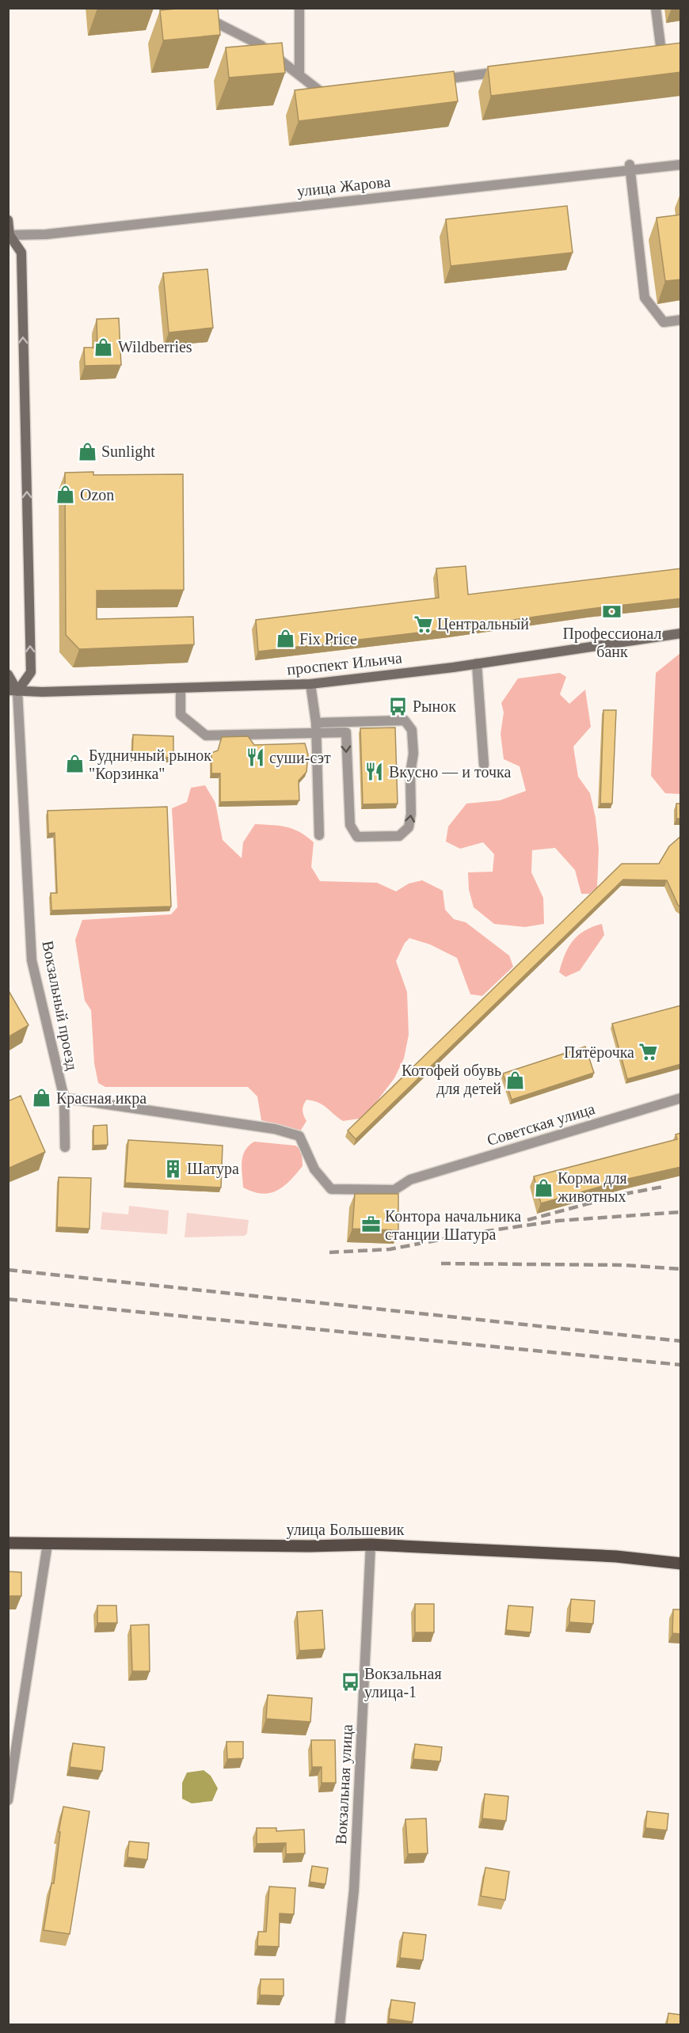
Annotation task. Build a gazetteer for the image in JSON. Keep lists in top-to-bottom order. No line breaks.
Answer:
{"streets":{"main road":["улица Большевик"],"street":["улица Жарова","проспект Ильича","Вокзальный проезд","Советская улица","Вокзальная улица"]},"crossings":[["проспект Ильича","Вокзальный проезд"],["Вокзальный проезд","Советская улица"],["улица Большевик","Вокзальная улица"]],"places":{"shop":["Wildberries","Sunlight","Ozon","Fix Price","Будничный рынок \"Корзинка\"","Котофей обувь для детей","Красная икра","Корма для животных"],"bank":["Профессионал банк"],"supermarket":["Центральный","Пятёрочка"],"bus stop":["Рынок","Вокзальная улица-1"],"restaurant":["суши-сэт","Вкусно — и точка"],"building":["Шатура"],"office":["Контора начальника станции Шатура"]}}
